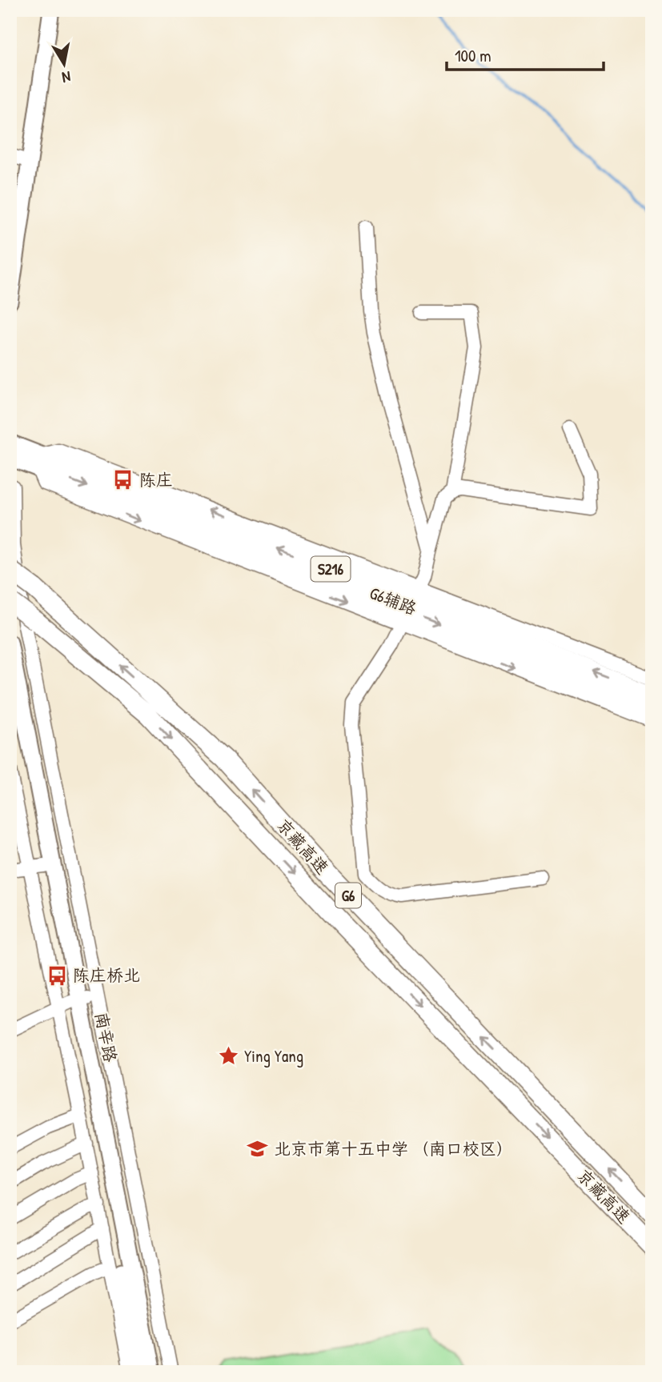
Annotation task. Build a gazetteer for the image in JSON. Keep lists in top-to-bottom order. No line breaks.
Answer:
{"streets":{"highway":["京藏高速","G6"],"main road":["S216","G6辅路","南辛路"]},"places":{"bus stop":["陈庄","陈庄桥北"],"place":["Ying Yang"],"school or university":["北京市第十五中学 （南口校区）"]},"scale_bar":"100 m","north":"bottom"}
